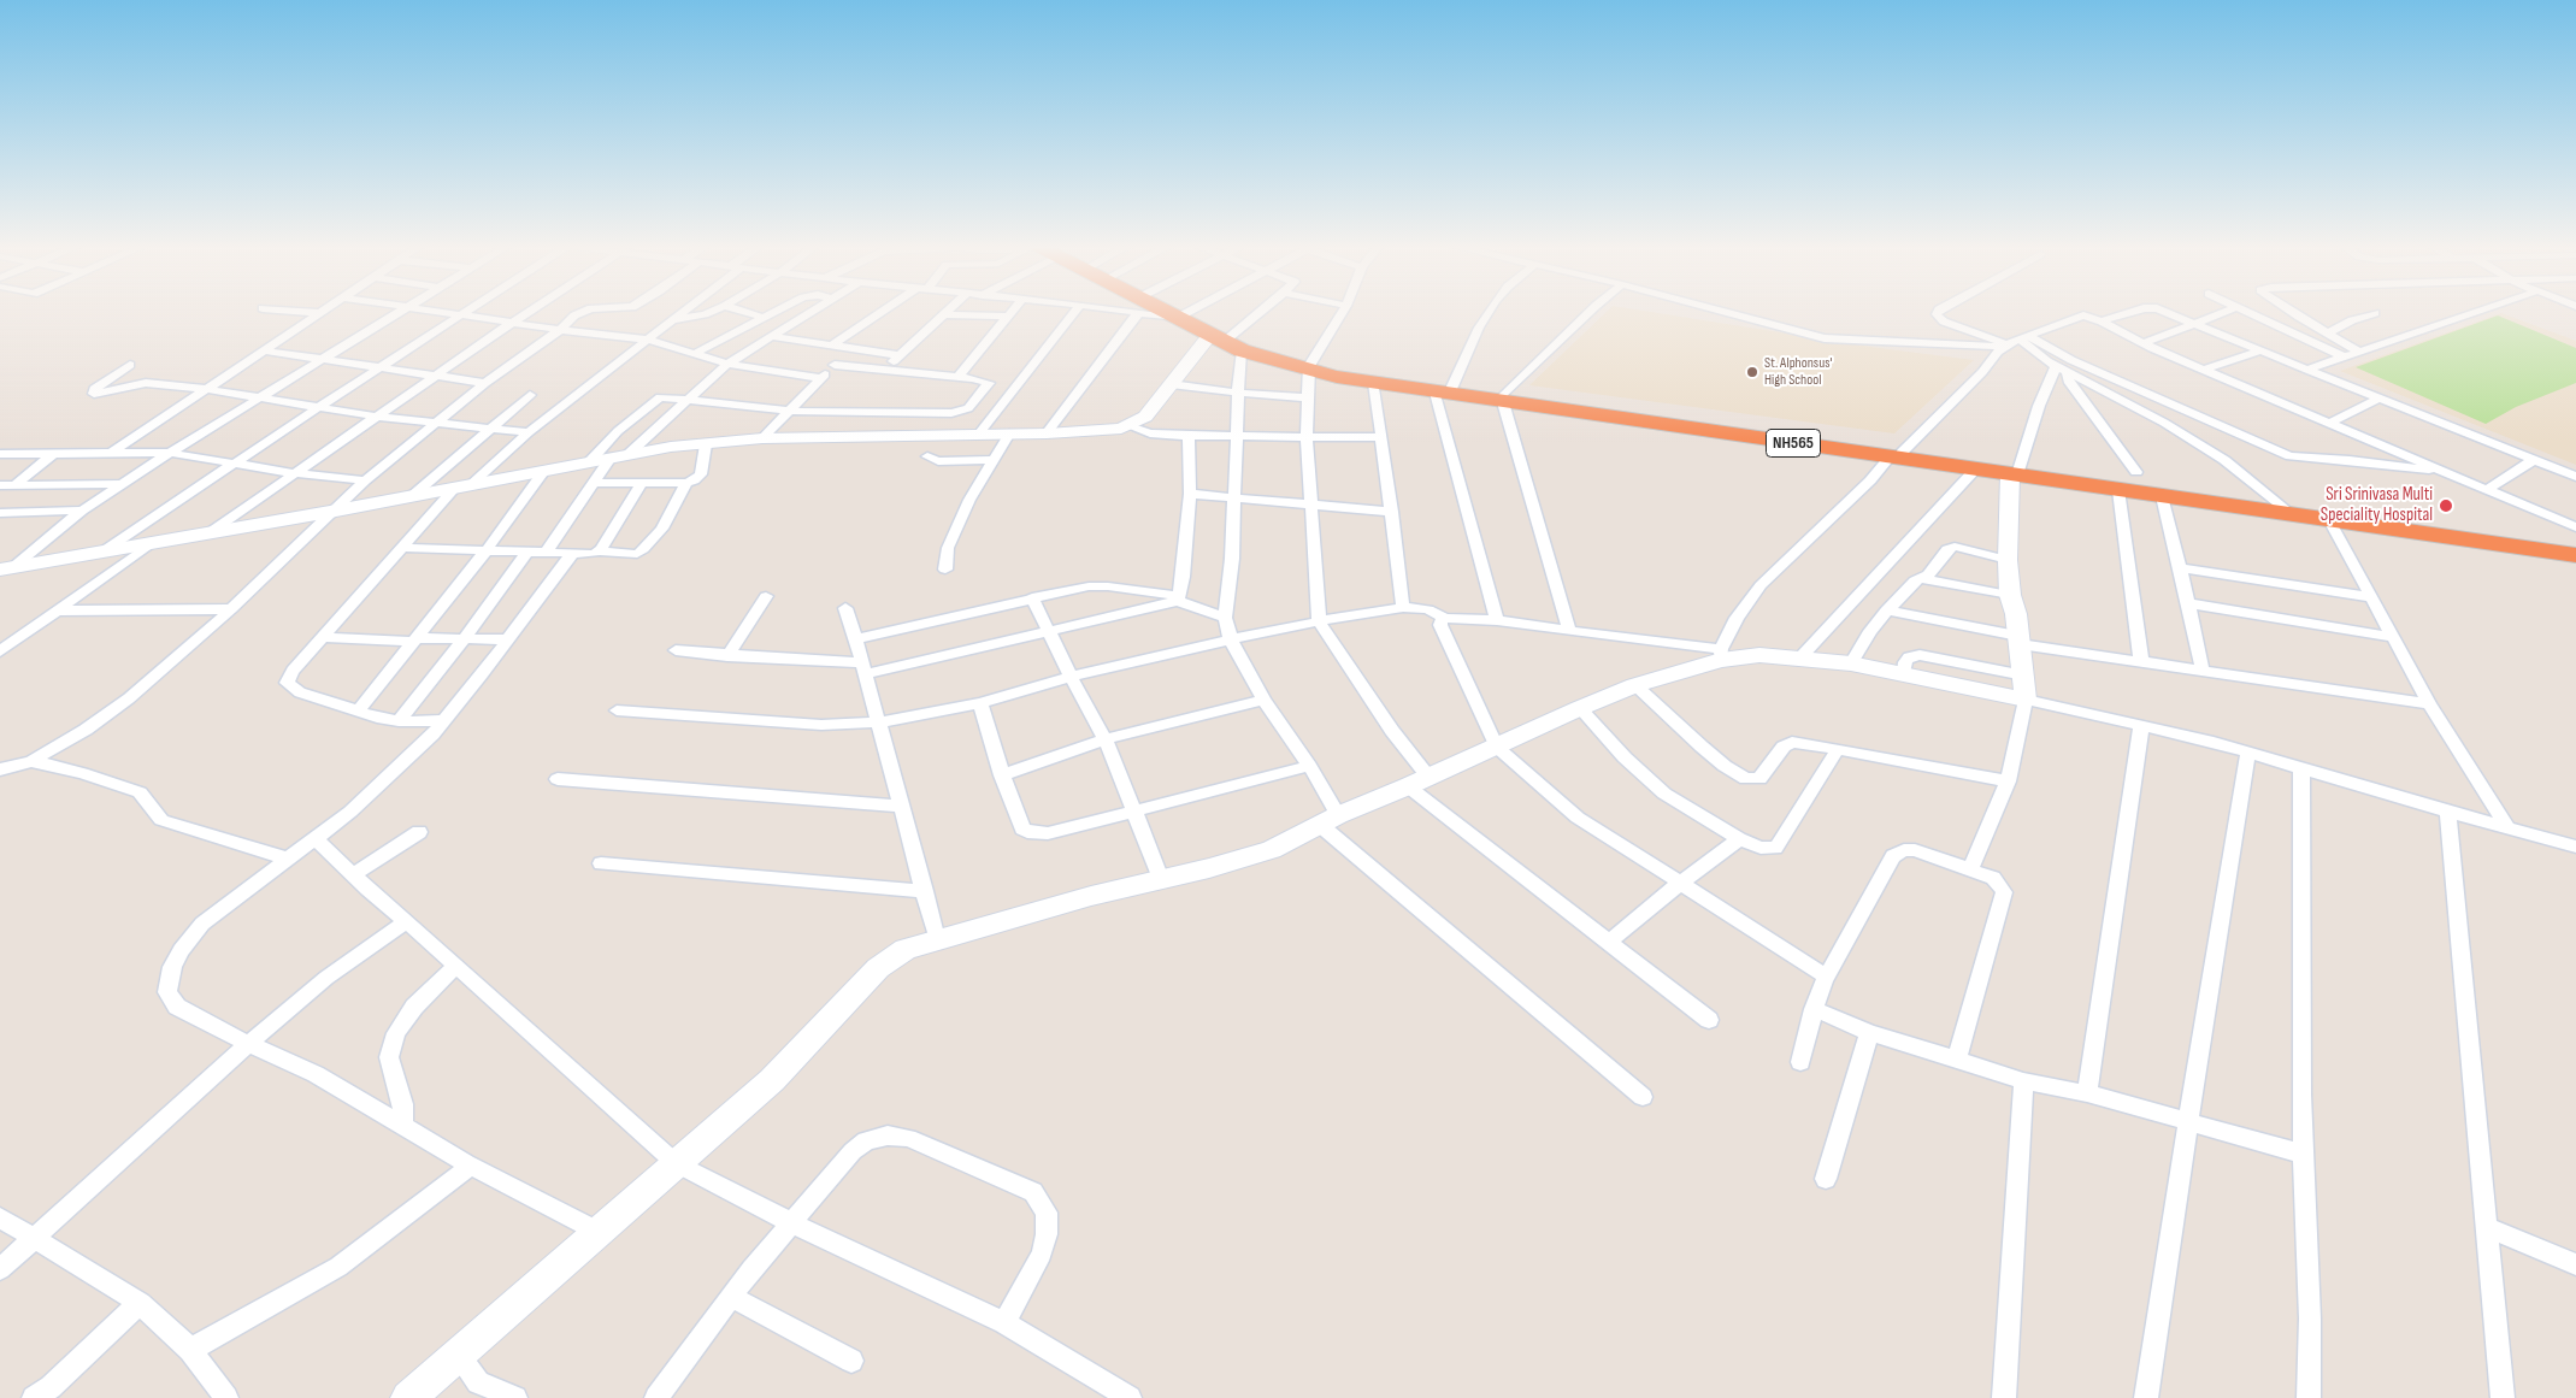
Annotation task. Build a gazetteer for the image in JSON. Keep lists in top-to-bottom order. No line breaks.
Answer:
{"streets":{"highway":["NH565"]},"places":["St. Alphonsus' High School","Sri Srinivasa Multi Speciality Hospital"]}
